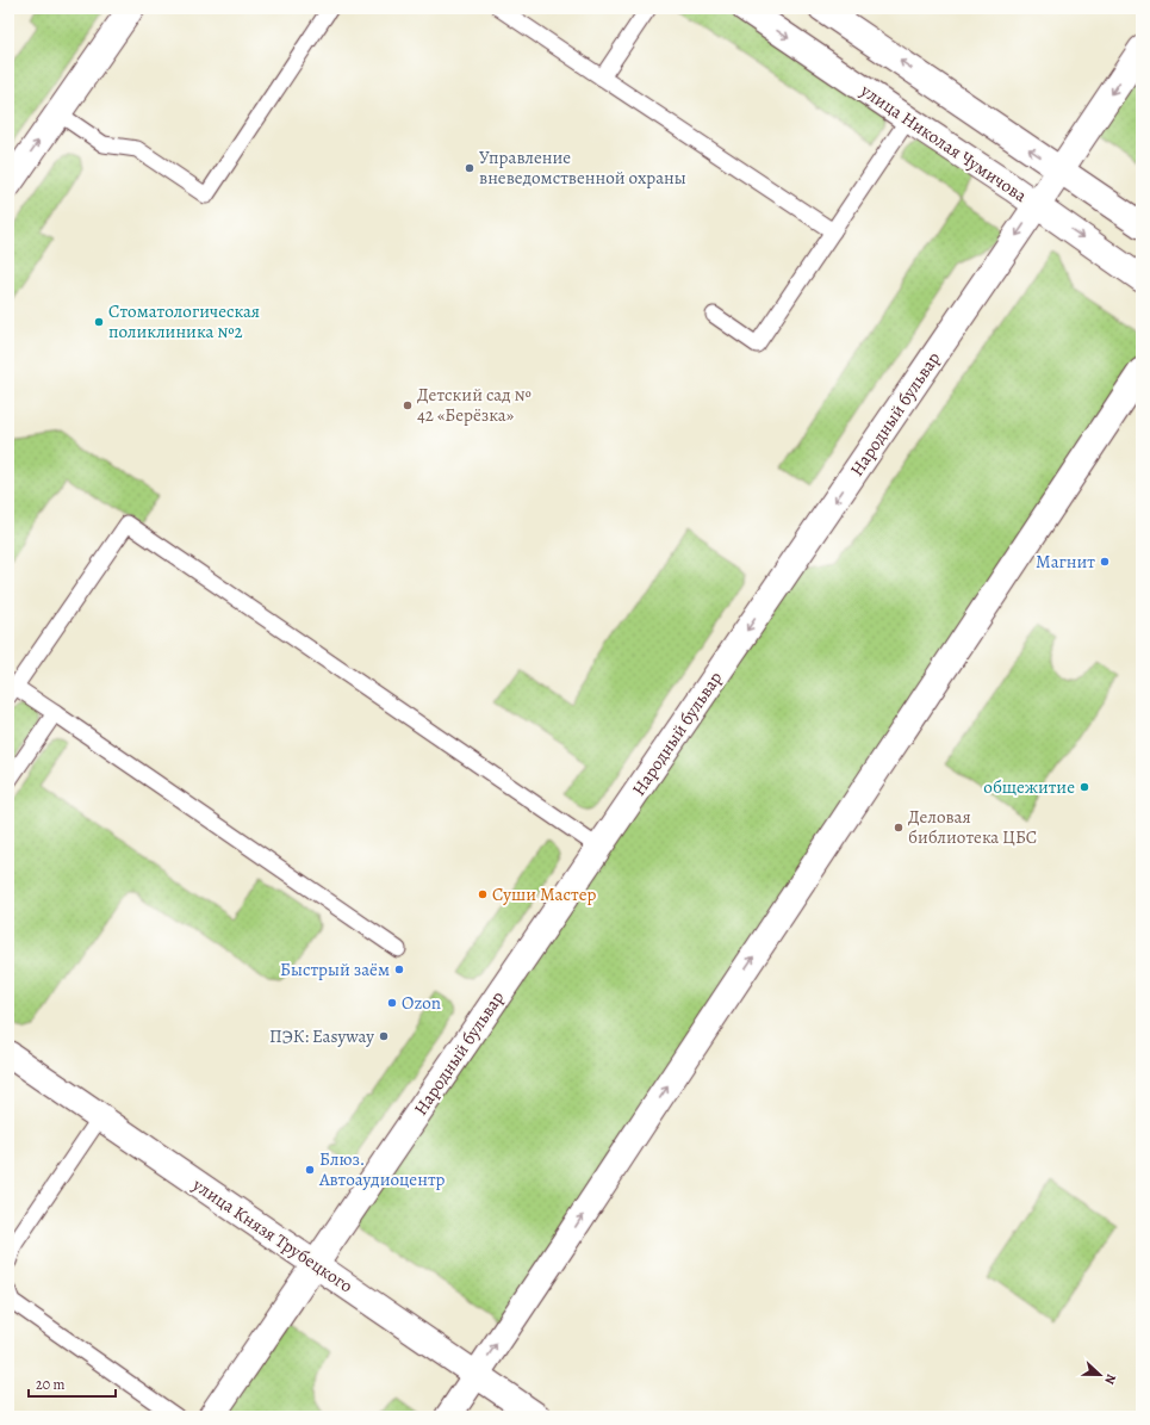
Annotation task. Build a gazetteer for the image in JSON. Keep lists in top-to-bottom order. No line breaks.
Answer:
{"streets":{"street":["улица Николая Чумичова","Народный бульвар","улица Князя Трубецкого"]},"crossings":[["улица Николая Чумичова","Народный бульвар"],["Народный бульвар","улица Князя Трубецкого"]],"places":["Управление вневедомственной охраны","Стоматологическая поликлиника №2","Детский сад № 42 «Берёзка»","Магнит","общежитие","Деловая библиотека ЦБС","Суши Мастер","Быстрый заём","Ozon","ПЭК: Easyway","Блюз. Автоаудиоцентр"],"scale_bar":"20 m","north":"right"}
